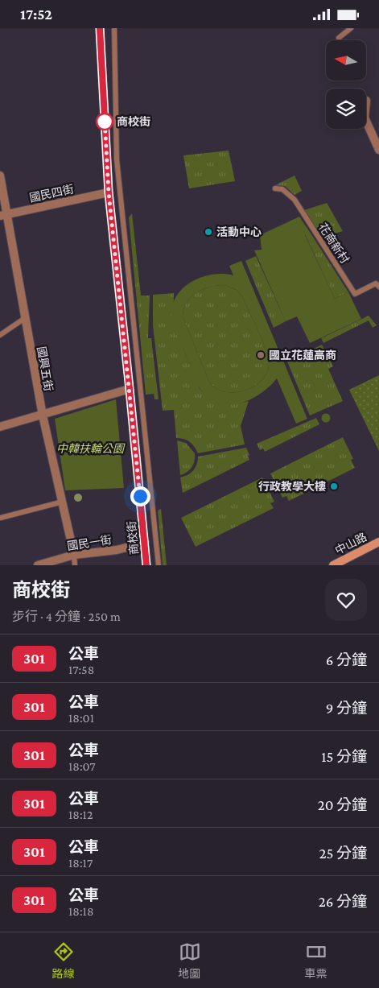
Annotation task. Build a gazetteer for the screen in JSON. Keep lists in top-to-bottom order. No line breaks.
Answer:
{"streets":{"street":["國民四街","國興五街","商校街","國民一街","中山路"],"lane":["花商新村"]},"crossings":[["國民四街","國興五街"],["國民四街","商校街"],["國興五街","國民一街"],["商校街","國民一街"]],"parks":["中韓扶輪公園"],"places":["商校街","活動中心","國立花蓮高商","行政教學大樓"],"lines":["bus line 301"],"north":"left","page":{"status":"17:52","heading":["商校街","步行 · 4 分鐘 · 250 m"],"list":[{"mark":"301","name":"公車","note":"17:58","value":"6 分鐘"},{"mark":"301","name":"公車","note":"18:01","value":"9 分鐘"},{"mark":"301","name":"公車","note":"18:07","value":"15 分鐘"},{"mark":"301","name":"公車","note":"18:12","value":"20 分鐘"},{"mark":"301","name":"公車","note":"18:17","value":"25 分鐘"},{"mark":"301","name":"公車","note":"18:18","value":"26 分鐘"}],"tabs":["路線","地圖","車票"]}}
